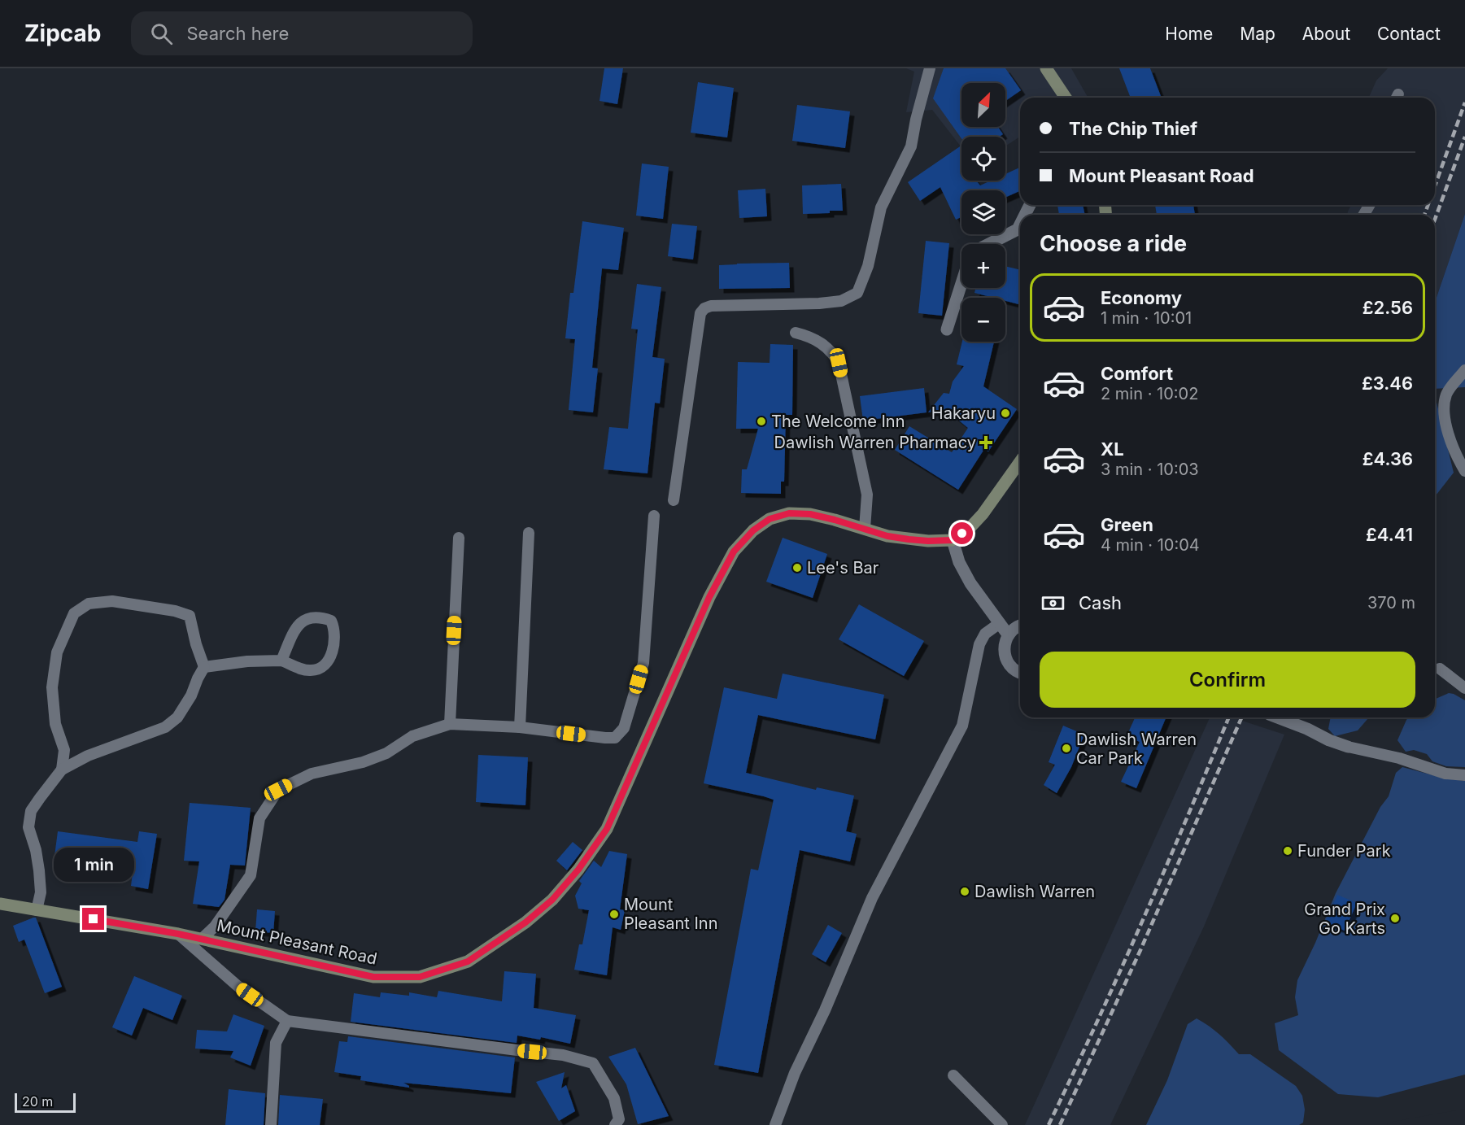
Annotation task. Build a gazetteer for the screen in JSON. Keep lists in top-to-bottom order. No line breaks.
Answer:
{"streets":{"street":["Mount Pleasant Road"]},"places":{"other":["Hakaryu","The Welcome Inn","Lee's Bar","Dawlish Warren Car Park","Funder Park","Dawlish Warren","Mount Pleasant Inn","Grand Prix Go Karts"],"health":["Dawlish Warren Pharmacy"]},"scale_bar":"20 m","north":"top right","page":{"header":"Zipcab","search":"Search here","nav":["Home","Map","About","Contact"],"map_buttons":["+","−"],"banner":["The Chip Thief","Mount Pleasant Road"],"heading":"Choose a ride","list":[{"name":"Economy","note":"1 min · 10:01","value":"£2.56"},{"name":"Comfort","note":"2 min · 10:02","value":"£3.46"},{"name":"XL","note":"3 min · 10:03","value":"£4.36"},{"name":"Green","note":"4 min · 10:04","value":"£4.41"}],"pay":["Cash","370 m"],"buttons":"Confirm","bubble":"1 min","scale":"20 m"}}
